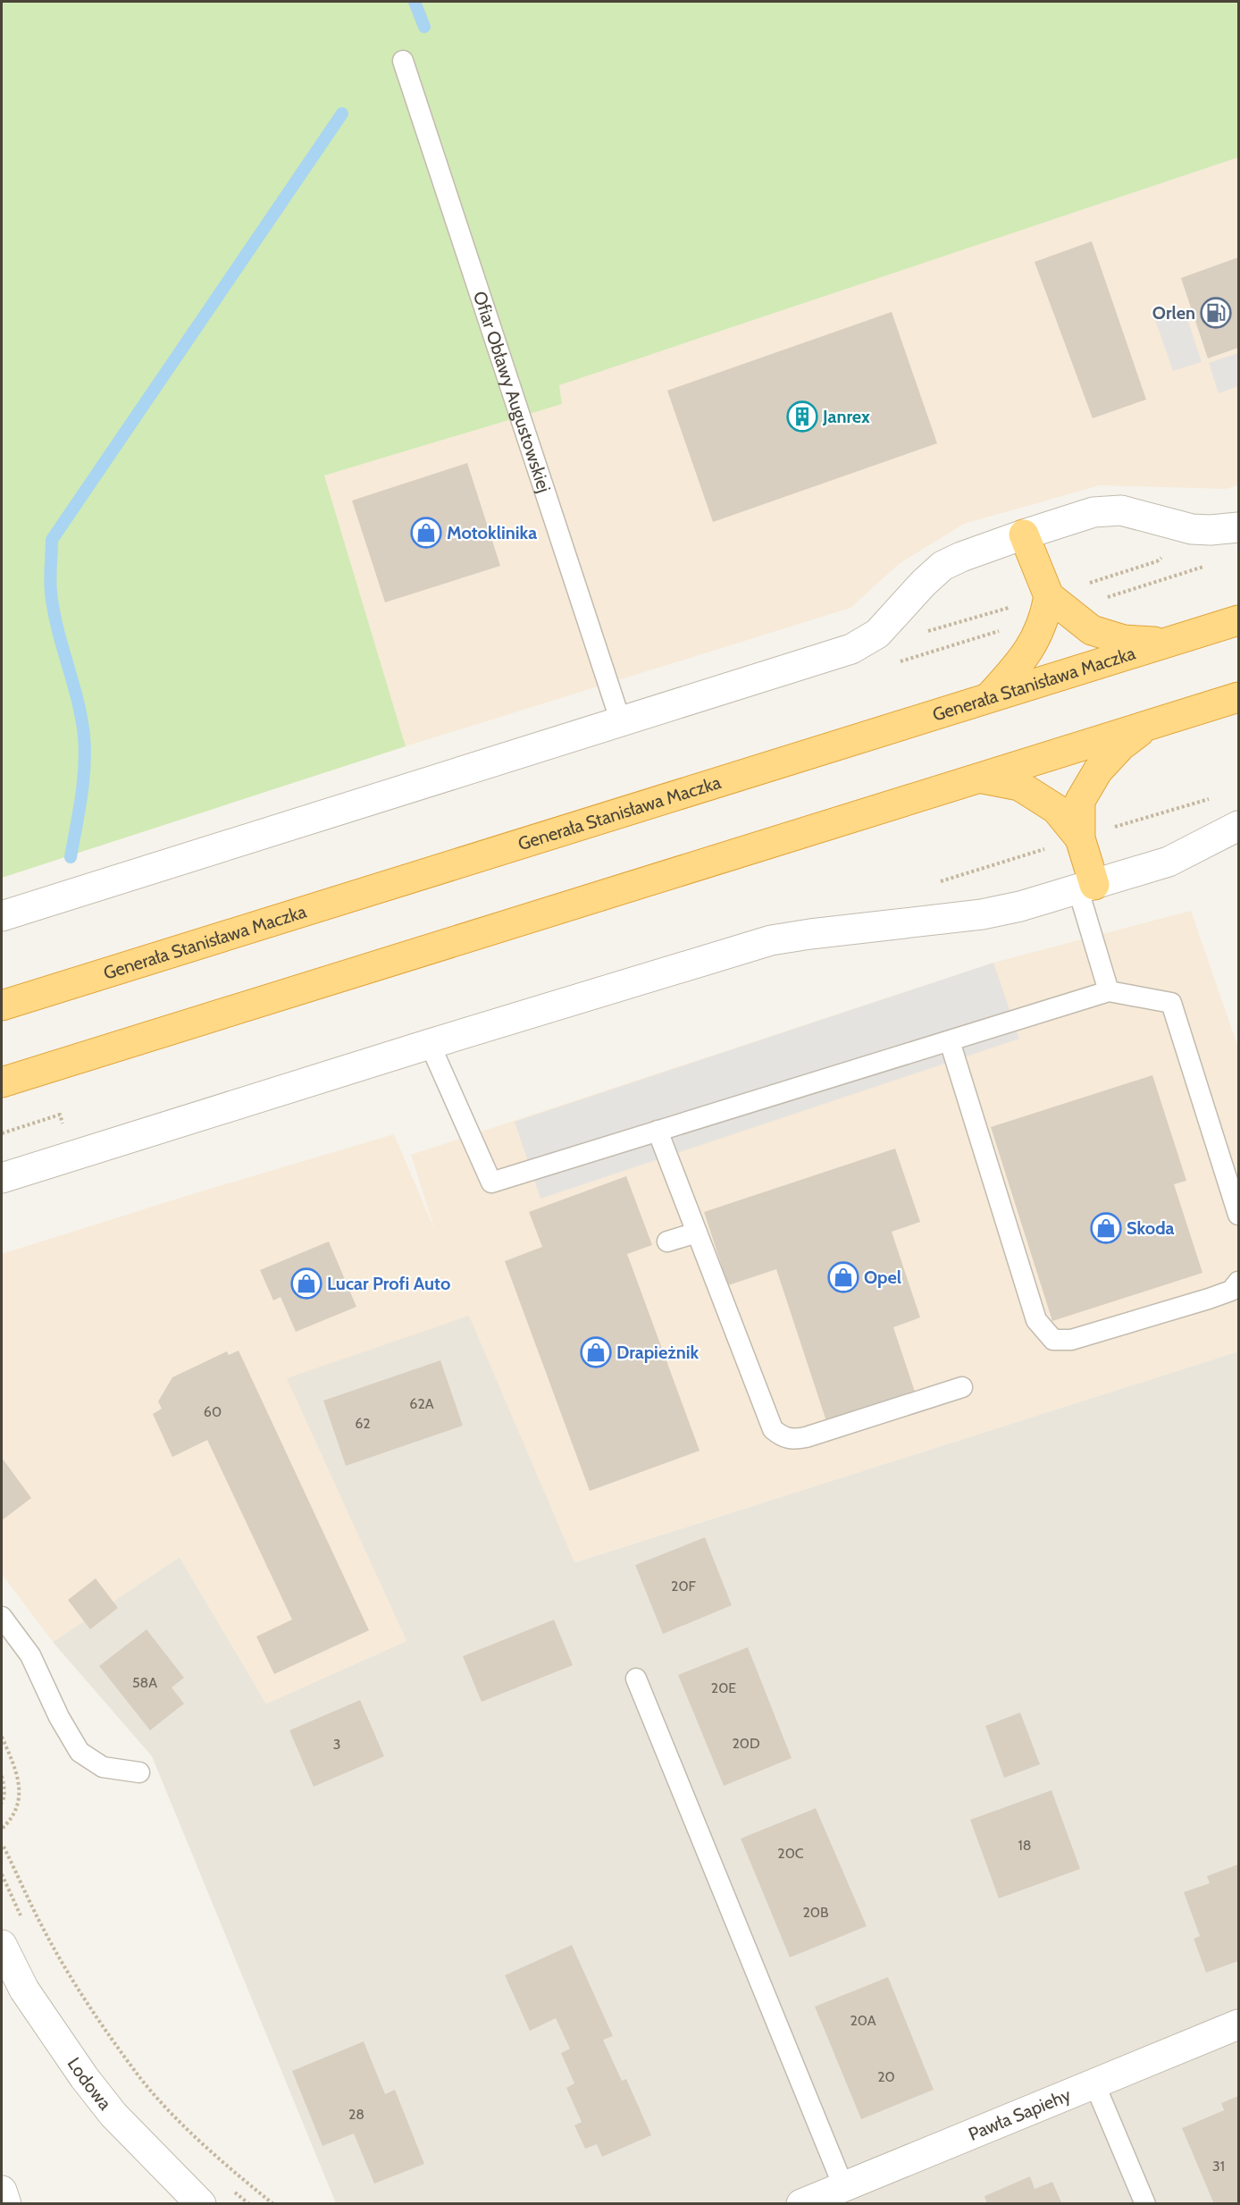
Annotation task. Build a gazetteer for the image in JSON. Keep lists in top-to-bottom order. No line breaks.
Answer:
{"streets":{"highway":["Generała Stanisława Maczka"],"street":["Lodowa","Pawła Sapiehy"],"lane":["Ofiar Obławy Augustowskiej"]},"places":{"fuel station":["Orlen"],"building":["Janrex"],"shop":["Motoklinika","Skoda","Opel","Lucar Profi Auto","Drapieżnik"]},"house_numbers":["62A","60","62","20F","58A","20E","20D","3","18","20C","20B","20A","20","28","31"]}
